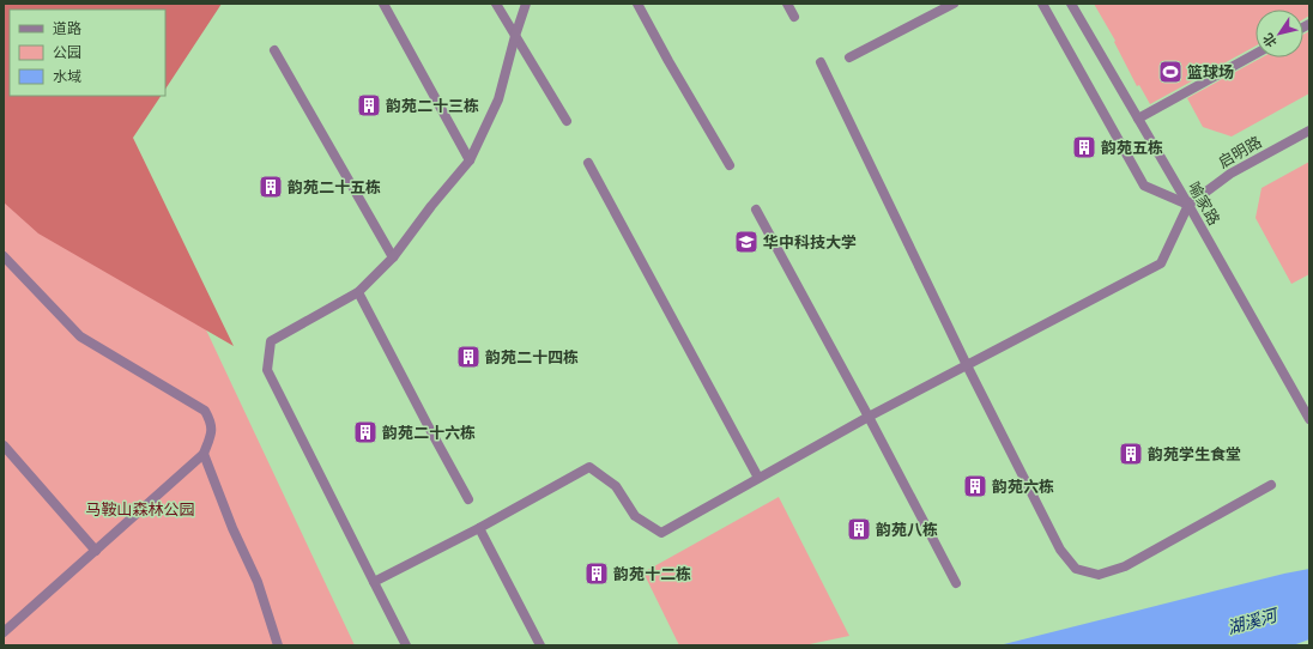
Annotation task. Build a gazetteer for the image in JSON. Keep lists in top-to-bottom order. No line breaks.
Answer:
{"streets":{"street":["启明路","喻家路"]},"crossings":[["启明路","喻家路"]],"water":["湖溪河"],"parks":["马鞍山森林公园"],"places":{"sports":["篮球场"],"building":["韵苑二十三栋","韵苑五栋","韵苑二十五栋","韵苑二十四栋","韵苑二十六栋","韵苑学生食堂","韵苑六栋","韵苑八栋","韵苑十二栋"],"school or university":["华中科技大学"]},"legend":["道路","公园","水域"],"north":"bottom left"}
